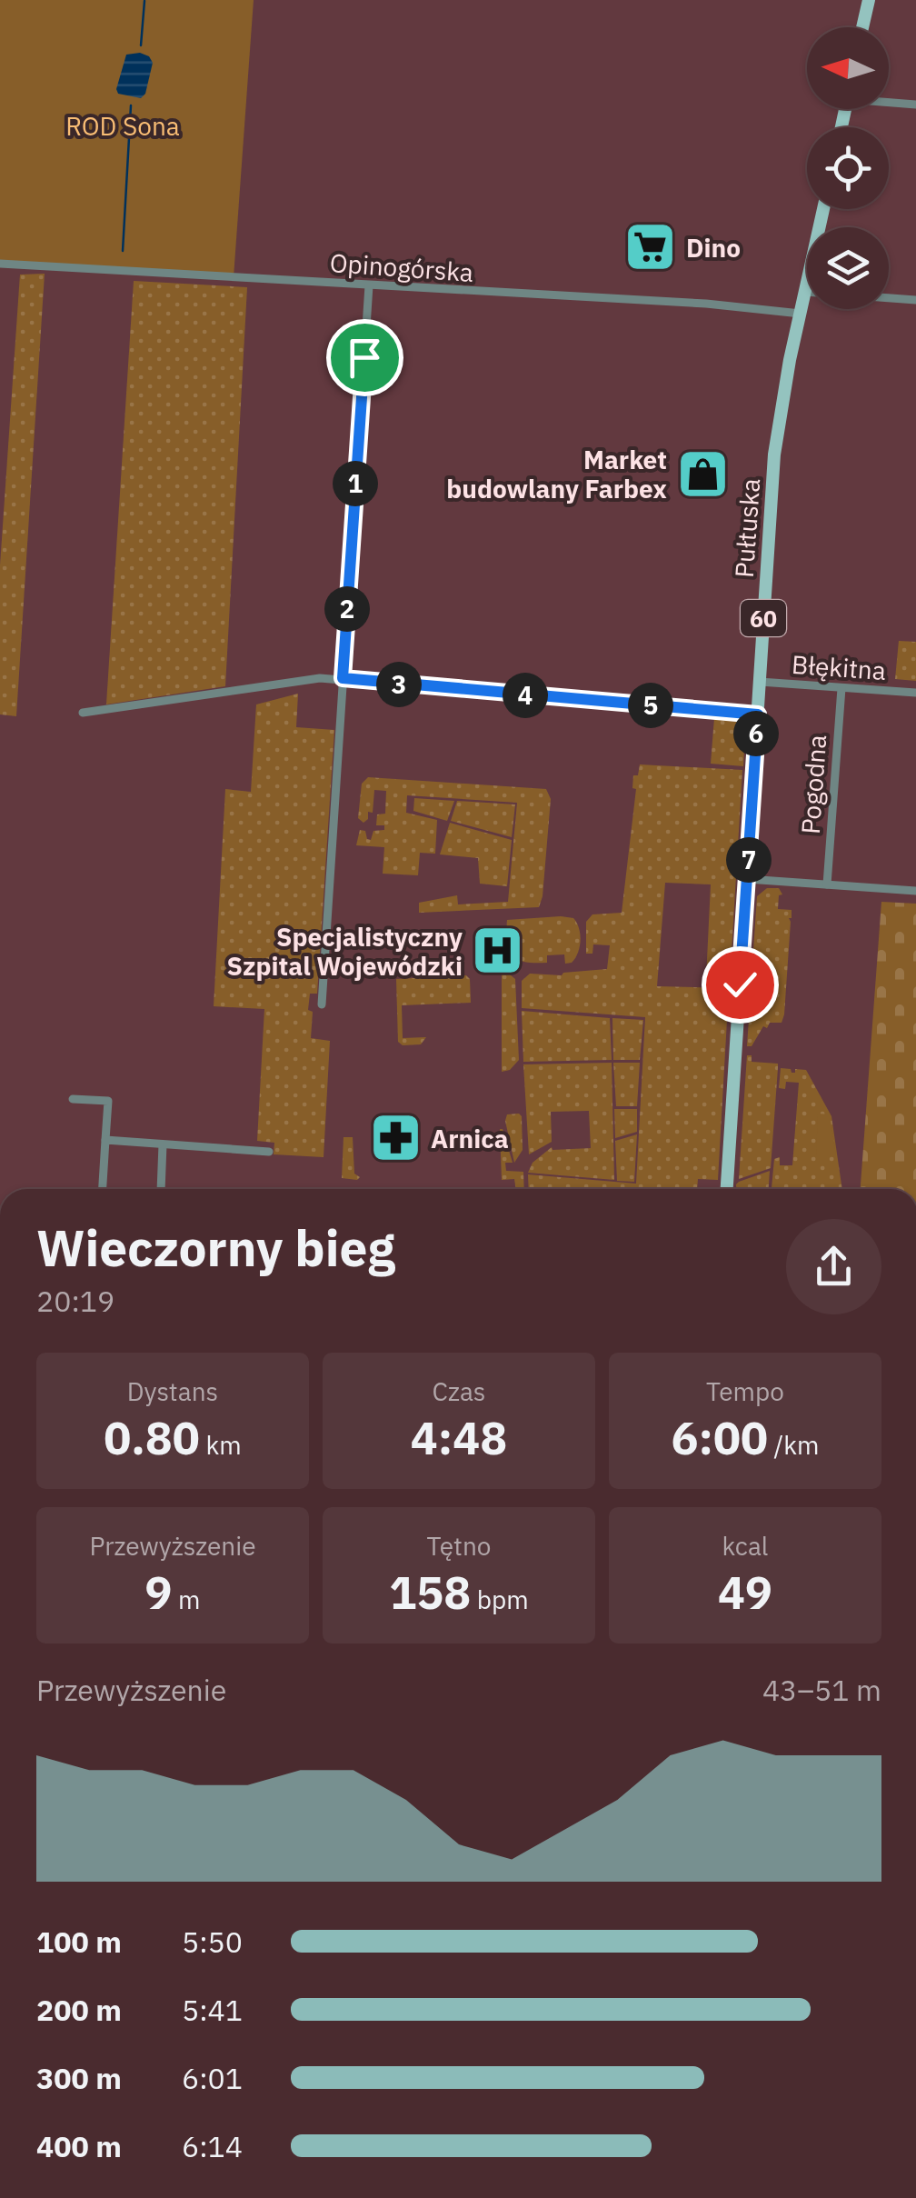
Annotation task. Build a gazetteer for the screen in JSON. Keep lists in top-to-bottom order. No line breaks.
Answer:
{"streets":{"main road":["Pułtuska","60"],"street":["Opinogórska","Błękitna","Pogodna"]},"crossings":[["Opinogórska","Pułtuska"],["Pułtuska","Błękitna"],["Błękitna","Pogodna"]],"parks":["ROD Sona"],"places":{"supermarket":["Dino"],"shop":["Market budowlany Farbex"],"hospital":["Specjalistyczny Szpital Wojewódzki"],"pharmacy":["Arnica"]},"north":"left","page":{"pins":["1","2","3","4","5","6","7"],"heading":["Wieczorny bieg","20:19"],"stats":[["Dystans","0.80 km"],["Czas","4:48"],["Tempo","6:00 /km"],["Przewyższenie","9 m"],["Tętno","158 bpm"],["kcal","49"]],"chart":["Przewyższenie","43–51 m"],"list":[{"name":"100 m","note":"5:50"},{"name":"200 m","note":"5:41"},{"name":"300 m","note":"6:01"},{"name":"400 m","note":"6:14"}]}}
